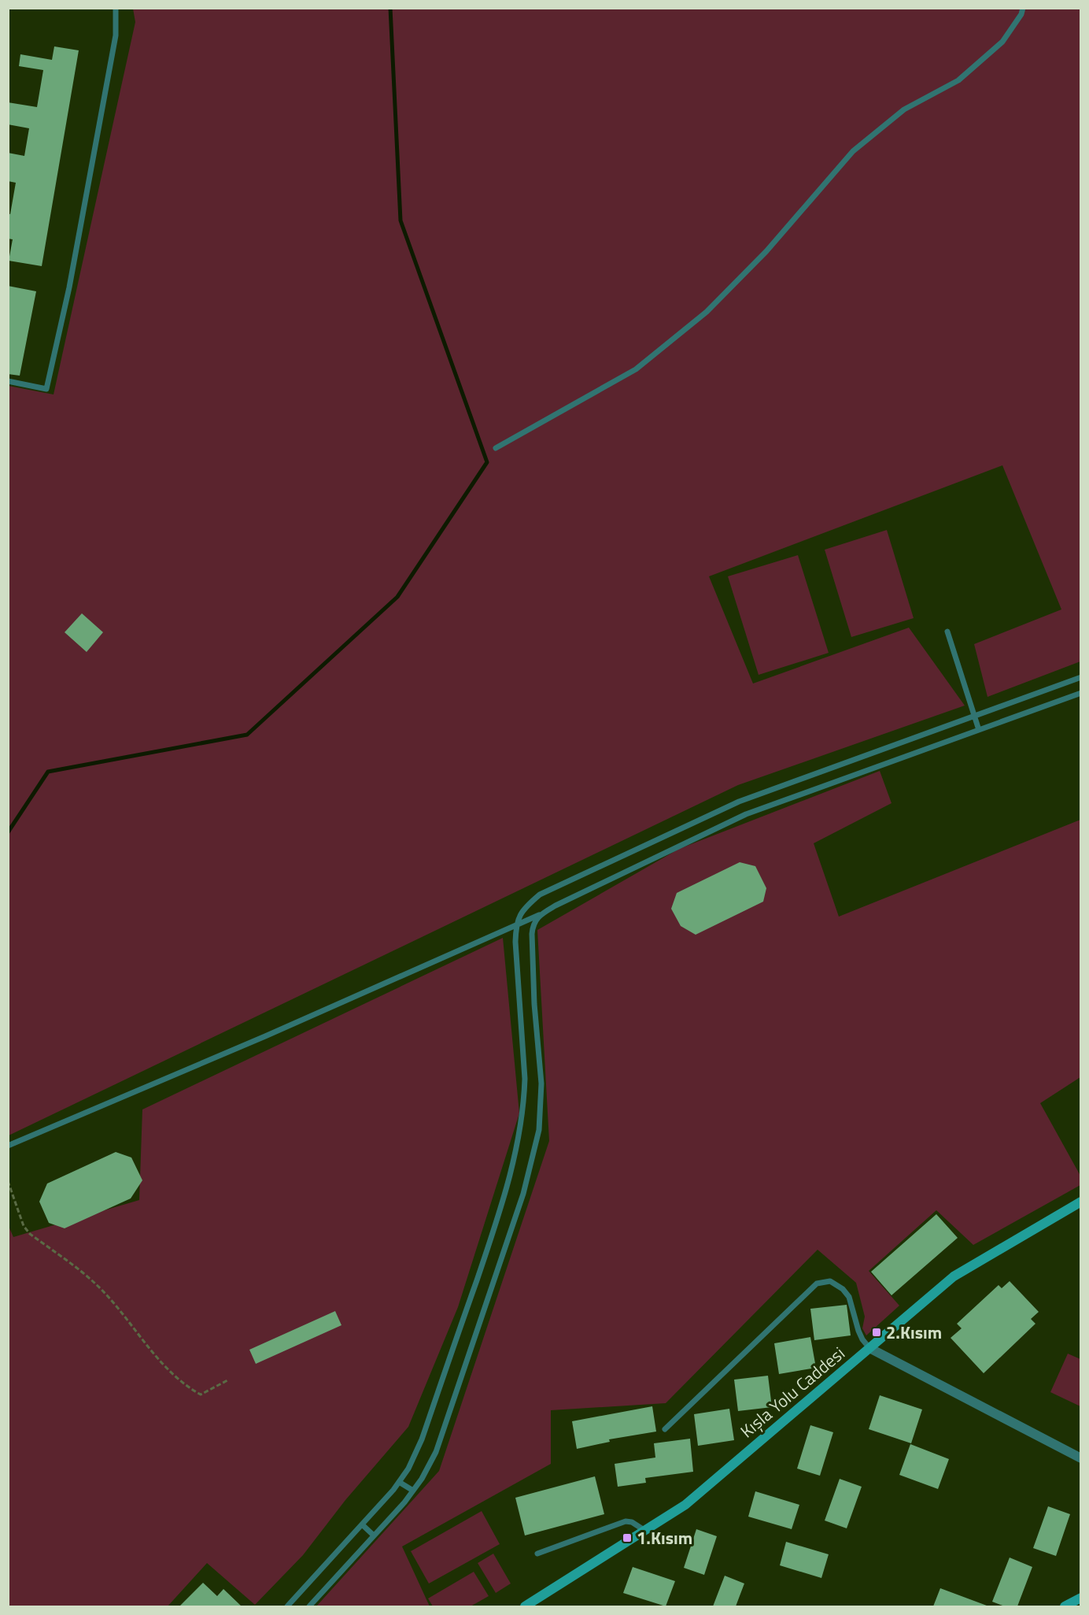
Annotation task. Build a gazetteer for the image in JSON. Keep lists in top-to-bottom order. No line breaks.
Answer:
{"streets":{"street":["Kışla Yolu Caddesi"]},"places":{"transit":["2.Kısım","1.Kısım"]}}
